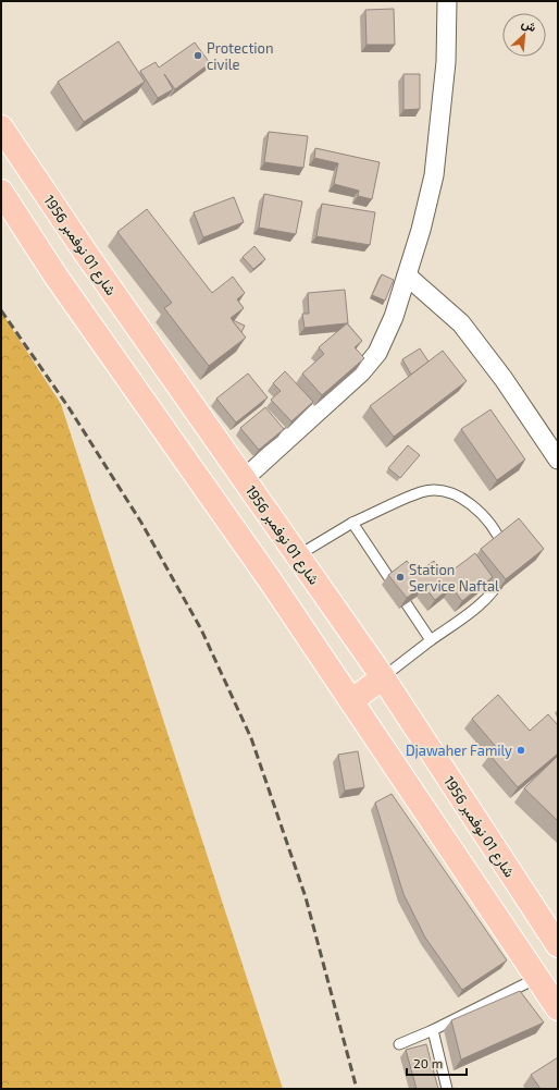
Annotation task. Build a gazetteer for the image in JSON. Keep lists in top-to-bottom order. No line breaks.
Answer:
{"streets":{"main road":["شارع 01 نوفمبر 1956"]},"places":["Protection civile","Station Service Naftal","Djawaher Family"],"scale_bar":"20 m","north":"top right"}
